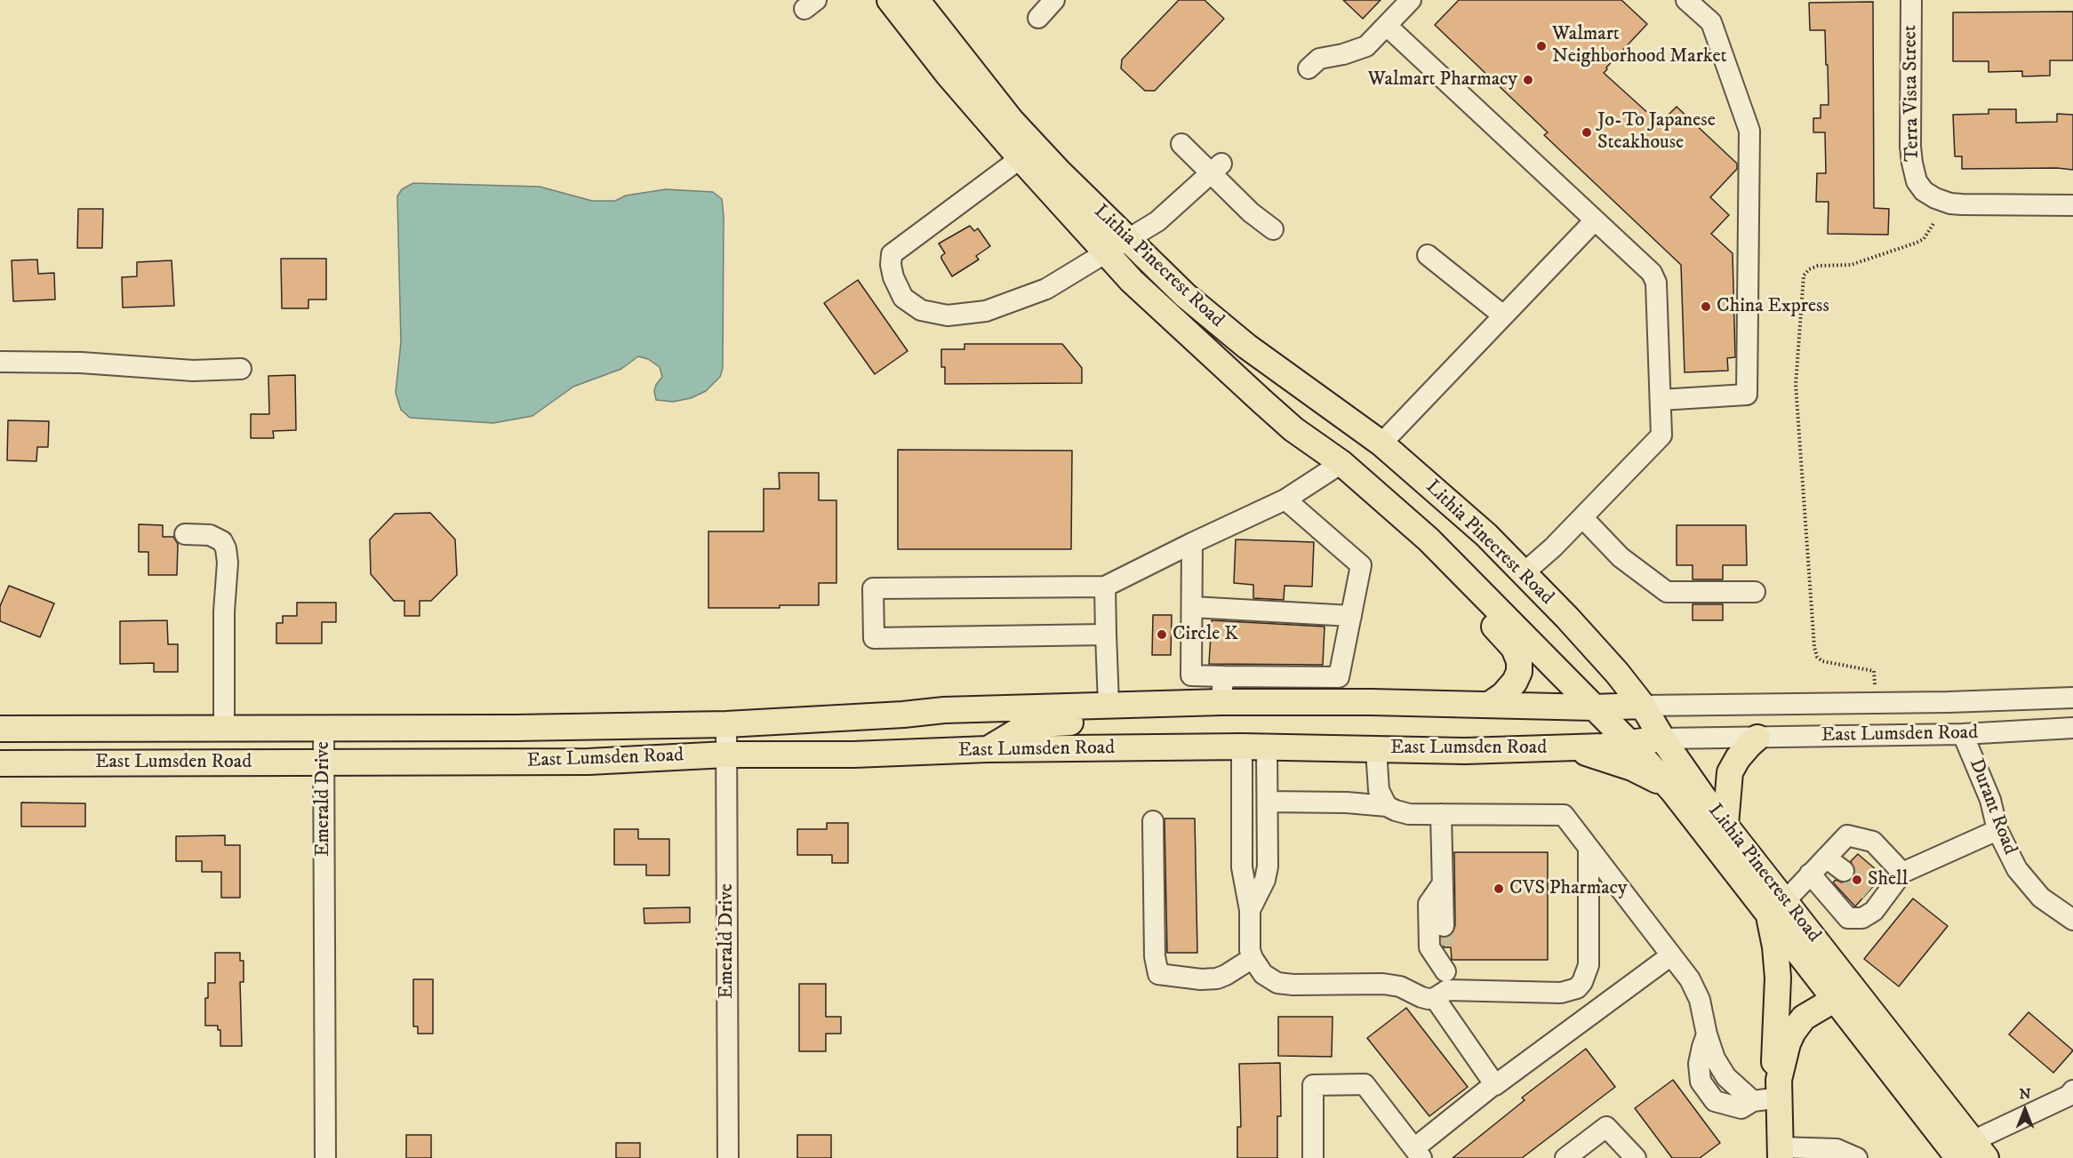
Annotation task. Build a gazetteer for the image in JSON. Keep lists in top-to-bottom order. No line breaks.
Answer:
{"streets":{"main road":["Lithia Pinecrest Road","East Lumsden Road"],"street":["Terra Vista Street","Emerald Drive","Durant Road"]},"crossings":[["Lithia Pinecrest Road","East Lumsden Road"],["East Lumsden Road","Emerald Drive"],["East Lumsden Road","Durant Road"]],"places":["Walmart Neighborhood Market","Walmart Pharmacy","Jo-To Japanese Steakhouse","China Express","Circle K","Shell","CVS Pharmacy"],"north":"top"}
